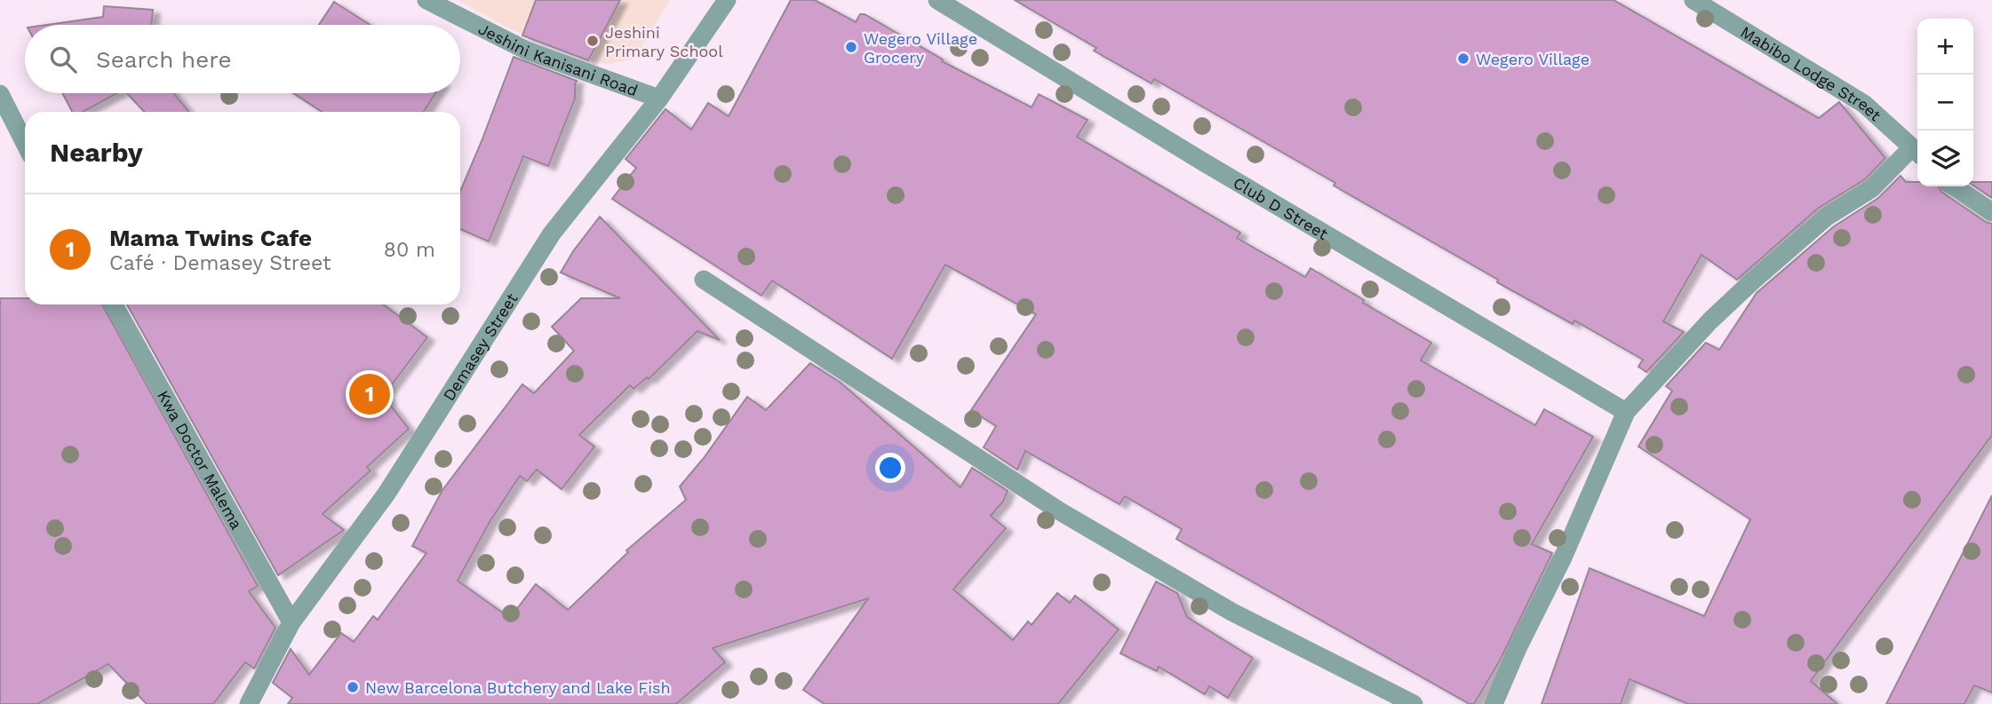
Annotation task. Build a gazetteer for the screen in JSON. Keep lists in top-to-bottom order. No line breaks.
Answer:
{"streets":{"street":["Jeshini Kanisani Road","Mabibo Lodge Street","Club D Street","Demasey Street","Kwa Doctor Malema"]},"crossings":[["Jeshini Kanisani Road","Demasey Street"],["Demasey Street","Kwa Doctor Malema"]],"places":["Jeshini Primary School","Wegero Village Grocery","Wegero Village","New Barcelona Butchery and Lake Fish"],"page":{"map_buttons":["+","−"],"search":"Search here","heading":"Nearby","list":[{"mark":"1","name":"Mama Twins Cafe","note":"Café · Demasey Street","value":"80 m"}],"pins":"1"}}
